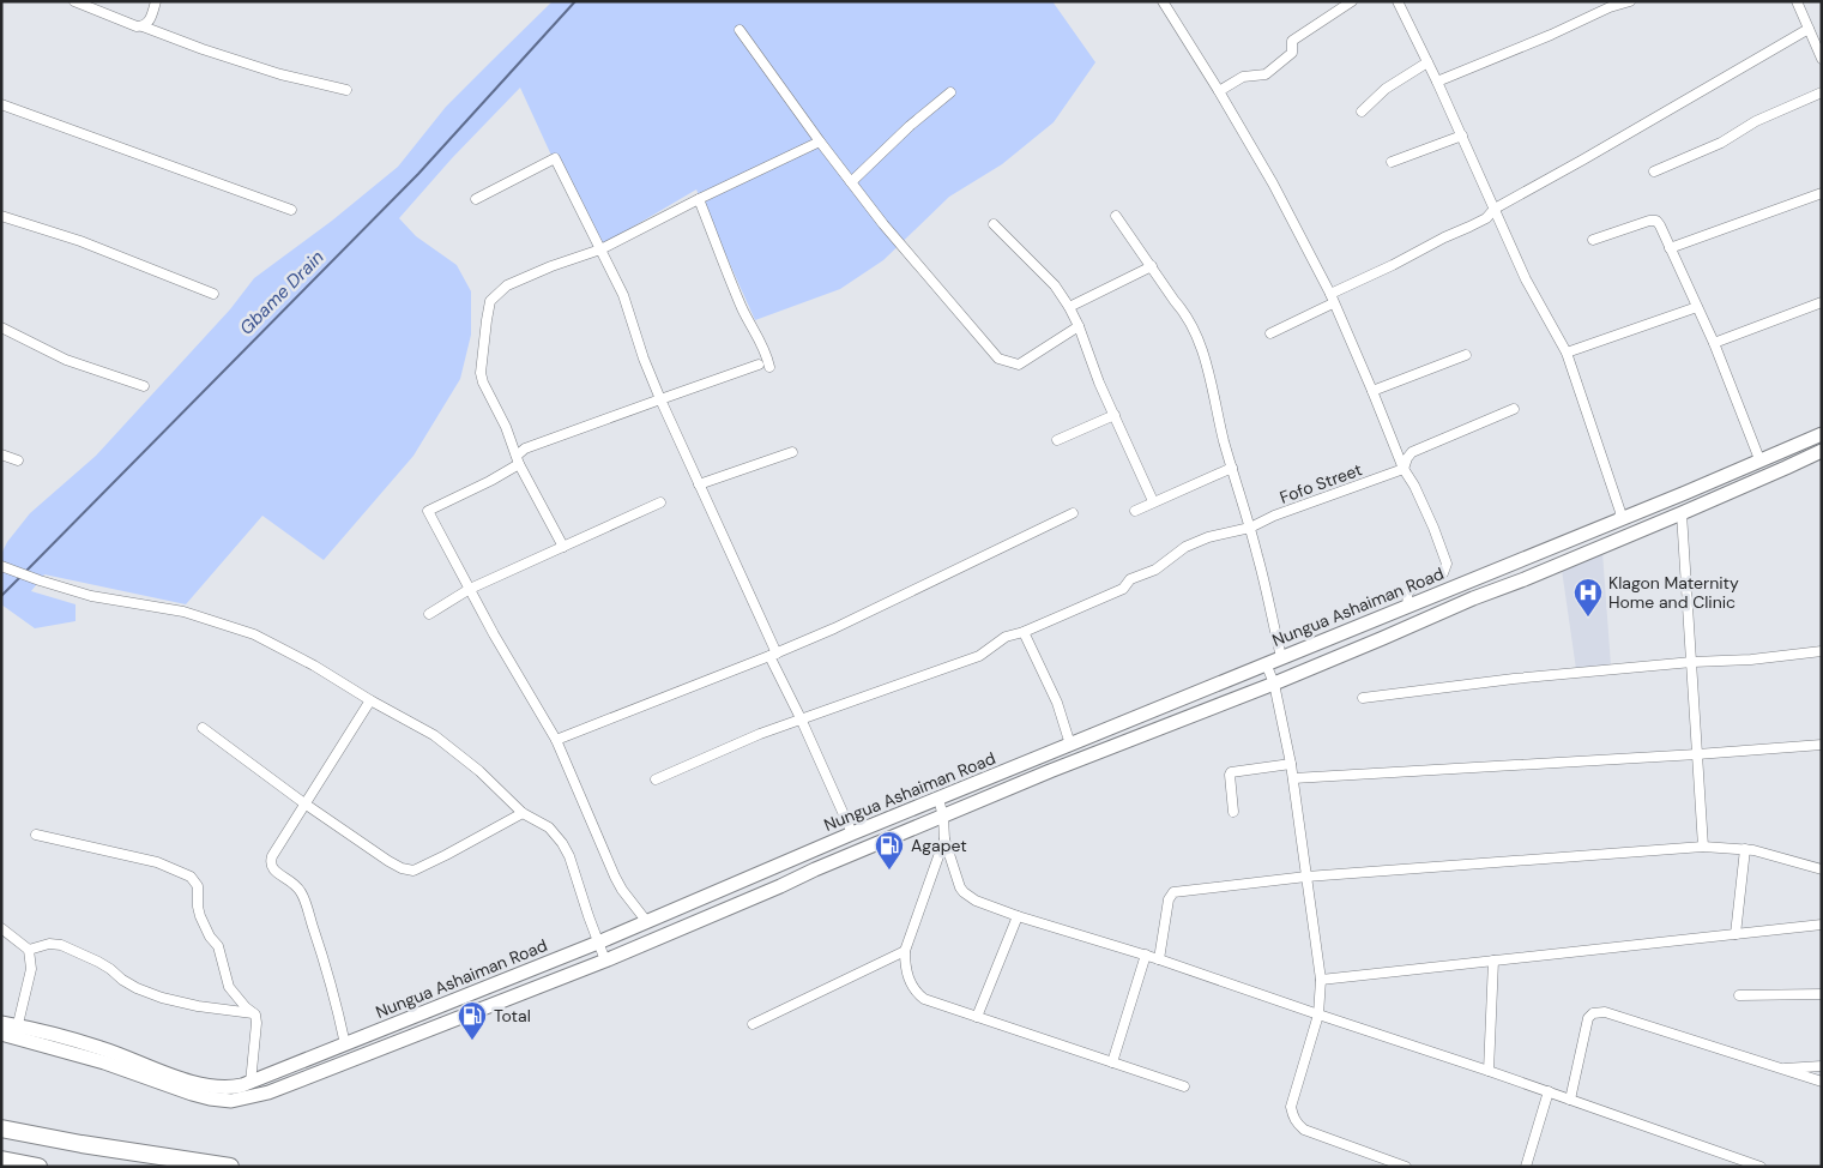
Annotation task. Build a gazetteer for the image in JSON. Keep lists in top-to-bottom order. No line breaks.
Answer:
{"streets":{"main road":["Nungua Ashaiman Road"],"street":["Fofo Street"]},"water":["Gbame Drain"],"places":{"hospital":["Klagon Maternity Home and Clinic"],"fuel station":["Agapet","Total"]}}
